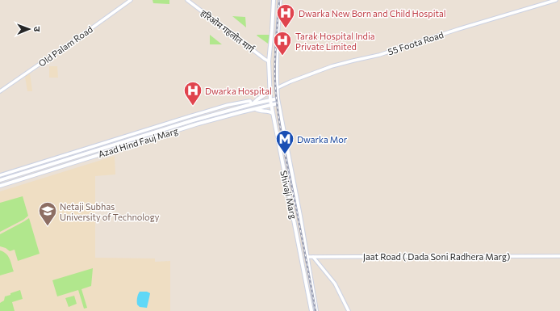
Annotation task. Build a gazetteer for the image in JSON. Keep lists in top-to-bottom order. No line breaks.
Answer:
{"streets":{"main road":["Azad Hind Fauj Marg","Shivaji Marg"],"street":["हरिओम गहलोत मार्ग","55 Foota Road","Old Palam Road","Jaat Road ( Dada Soni Radhera Marg)"]},"crossings":[["हरिओम गहलोत मार्ग","Shivaji Marg"],["55 Foota Road","Shivaji Marg"],["Azad Hind Fauj Marg","Shivaji Marg"],["Shivaji Marg","Jaat Road ( Dada Soni Radhera Marg)"]],"places":{"hospital":["Dwarka New Born and Child Hospital","Tarak Hospital India Private Limited","Dwarka Hospital"],"metro station":["Dwarka Mor"],"school or university":["Netaji Subhas University of Technology"]},"north":"right"}
